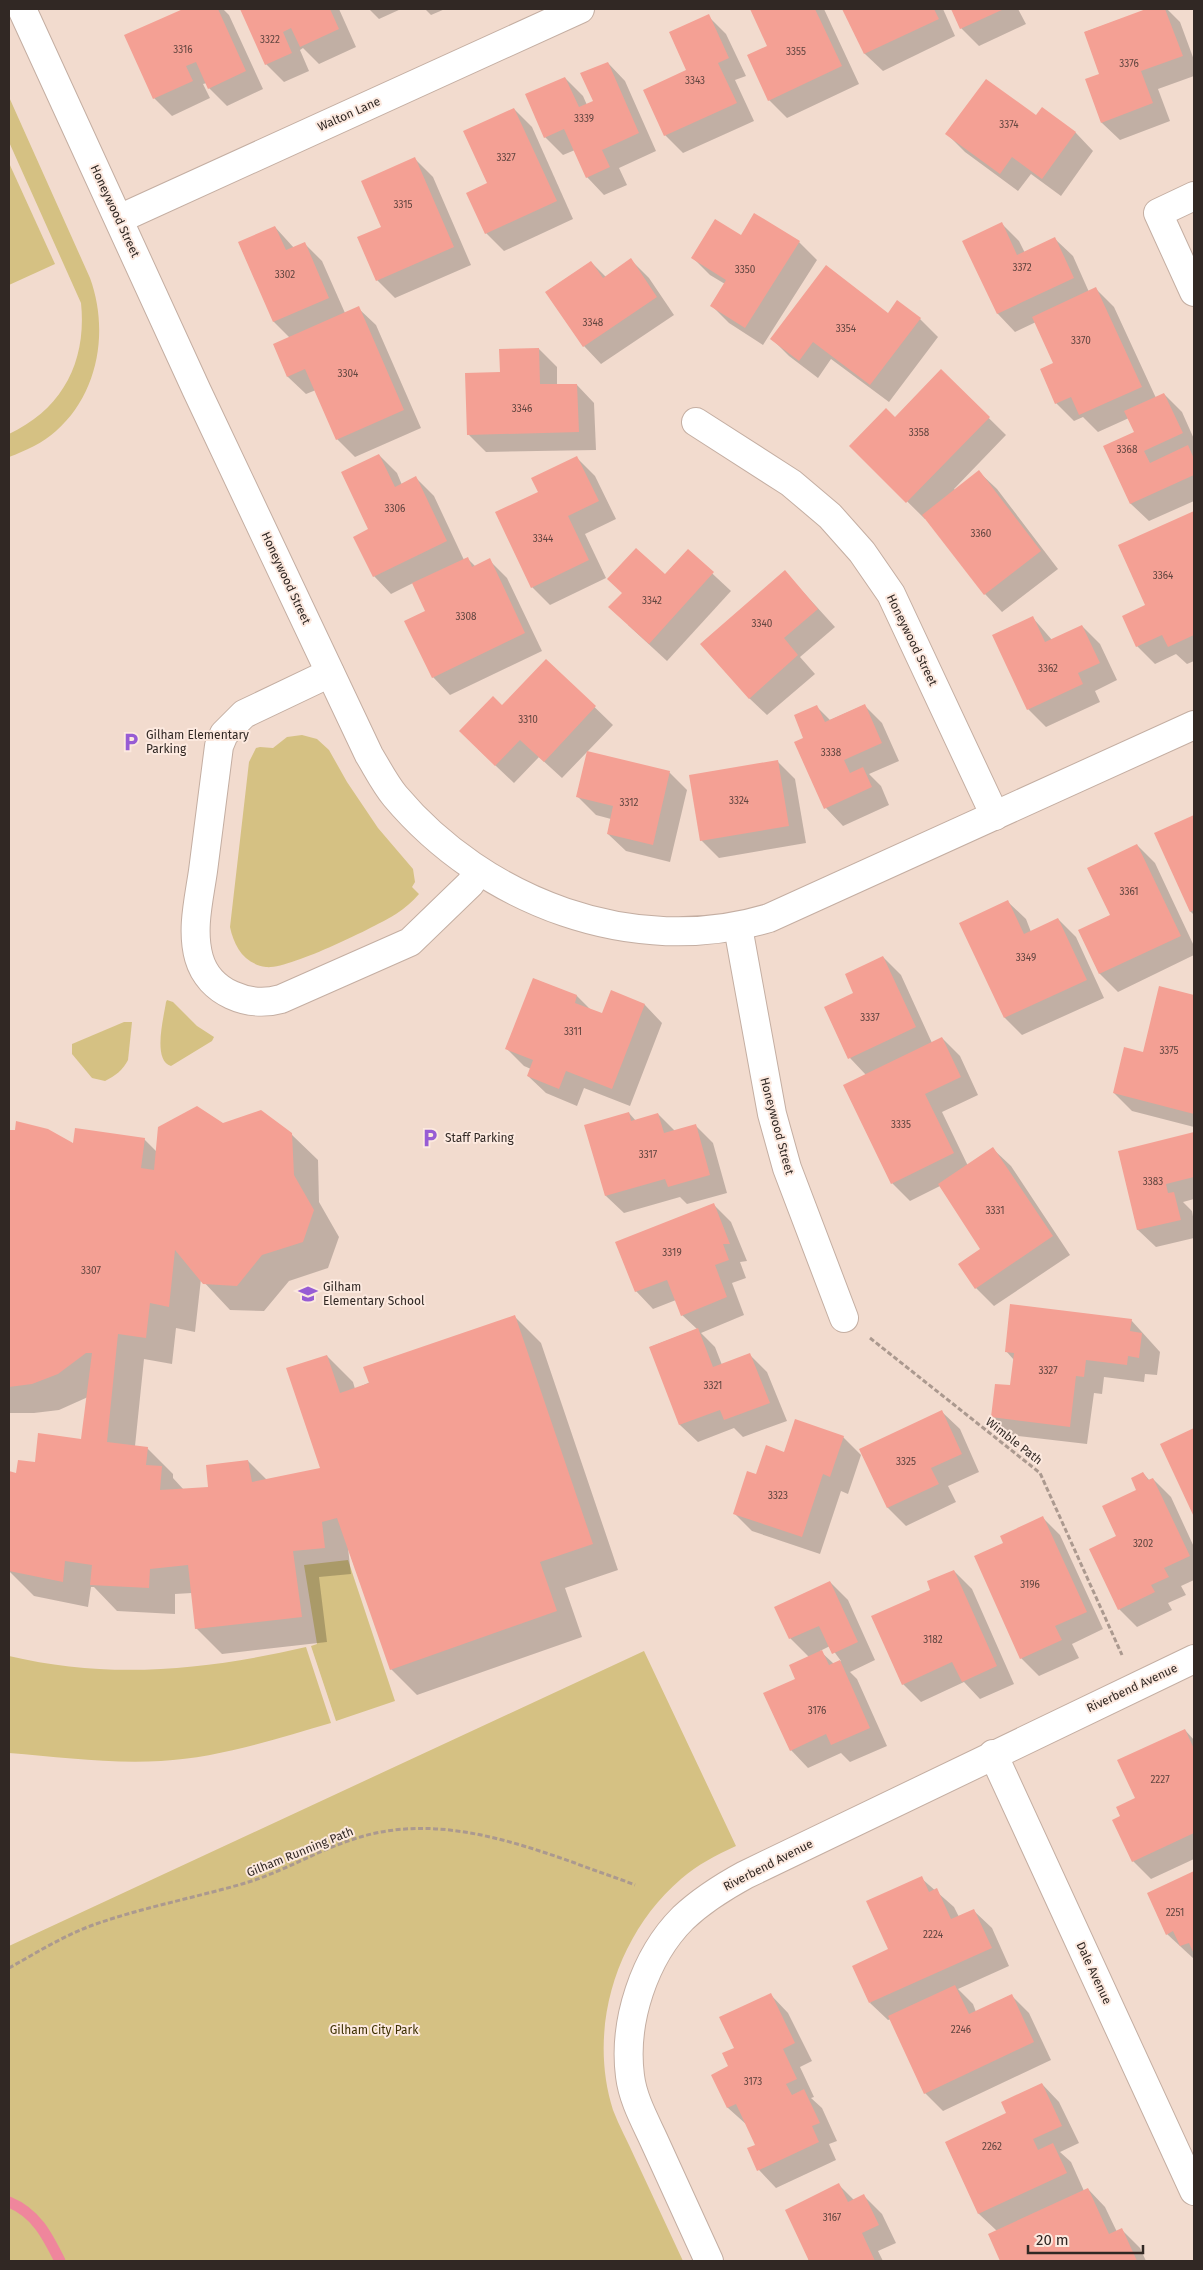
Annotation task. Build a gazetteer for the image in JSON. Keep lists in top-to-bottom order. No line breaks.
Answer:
{"streets":{"street":["Walton Lane","Honeywood Street","Riverbend Avenue","Dale Avenue"],"path":["Wimble Path","Gilham Running Path"]},"crossings":[["Walton Lane","Honeywood Street"],["Honeywood Street","Wimble Path"],["Riverbend Avenue","Dale Avenue"]],"parks":["Gilham City Park"],"places":{"parking":["Gilham Elementary Parking","Staff Parking"],"school or university":["Gilham Elementary School"]},"house_numbers":["3322","3316","3355","3376","3343","3339","3374","3327","3315","3372","3350","3302","3348","3354","3370","3304","3346","3358","3368","3306","3360","3344","3364","3342","3308","3340","3362","3310","3338","3324","3312","3361","3349","3337","3311","3375","3335","3317","3383","3331","3319","3307","3327","3321","3325","3323","3202","3196","3182","3176","2227","2251","2224","2246","3173","2262","3167"],"scale_bar":"20 m"}
